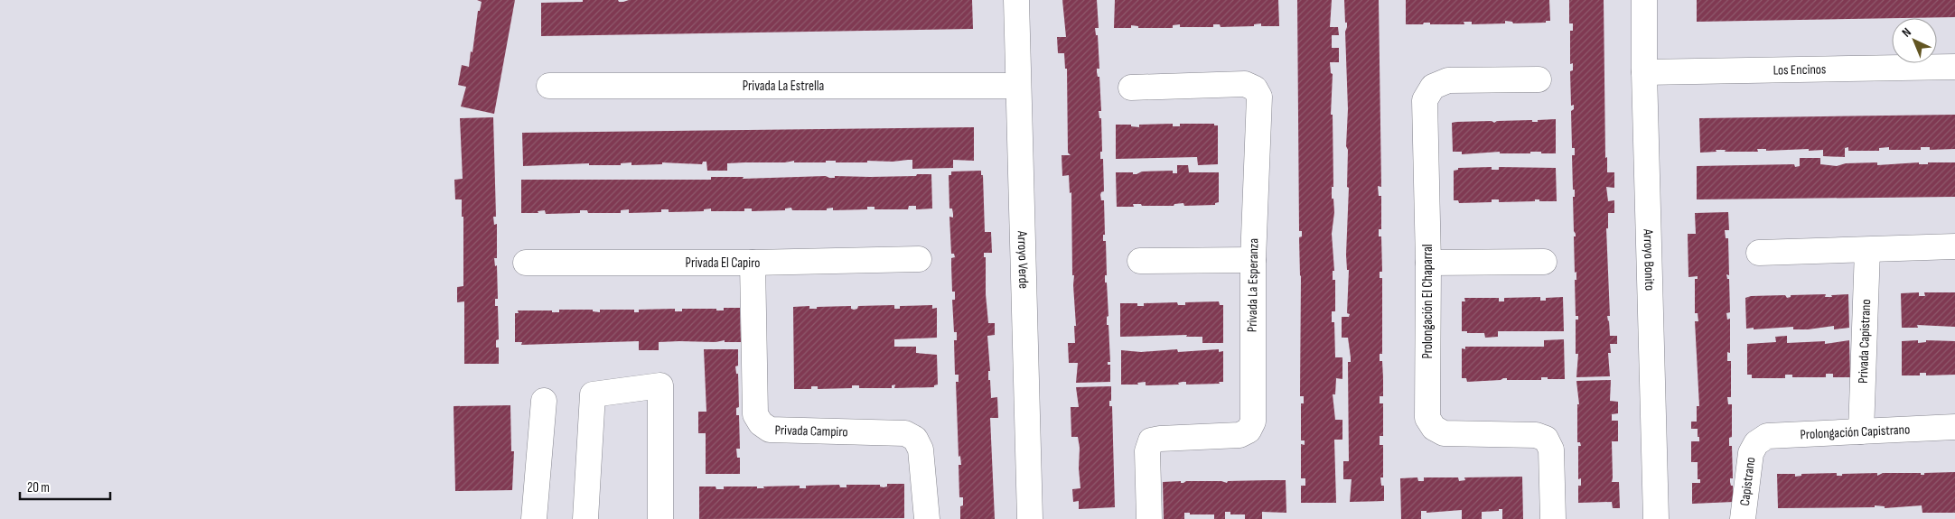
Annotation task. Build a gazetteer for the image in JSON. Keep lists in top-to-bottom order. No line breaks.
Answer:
{"streets":{"street":["Los Encinos","Privada La Estrella","Arroyo Verde","Arroyo Bonito","Privada El Capiro","Privada La Esperanza","Prolongación El Chaparral","Privada Capistrano","Privada Campiro","Prolongación Capistrano","Capistrano"]},"crossings":[["Los Encinos","Arroyo Bonito"],["Privada La Estrella","Arroyo Verde"],["Privada El Capiro","Privada Campiro"],["Privada Capistrano","Prolongación Capistrano"],["Prolongación Capistrano","Capistrano"]],"scale_bar":"20 m","north":"top left"}
